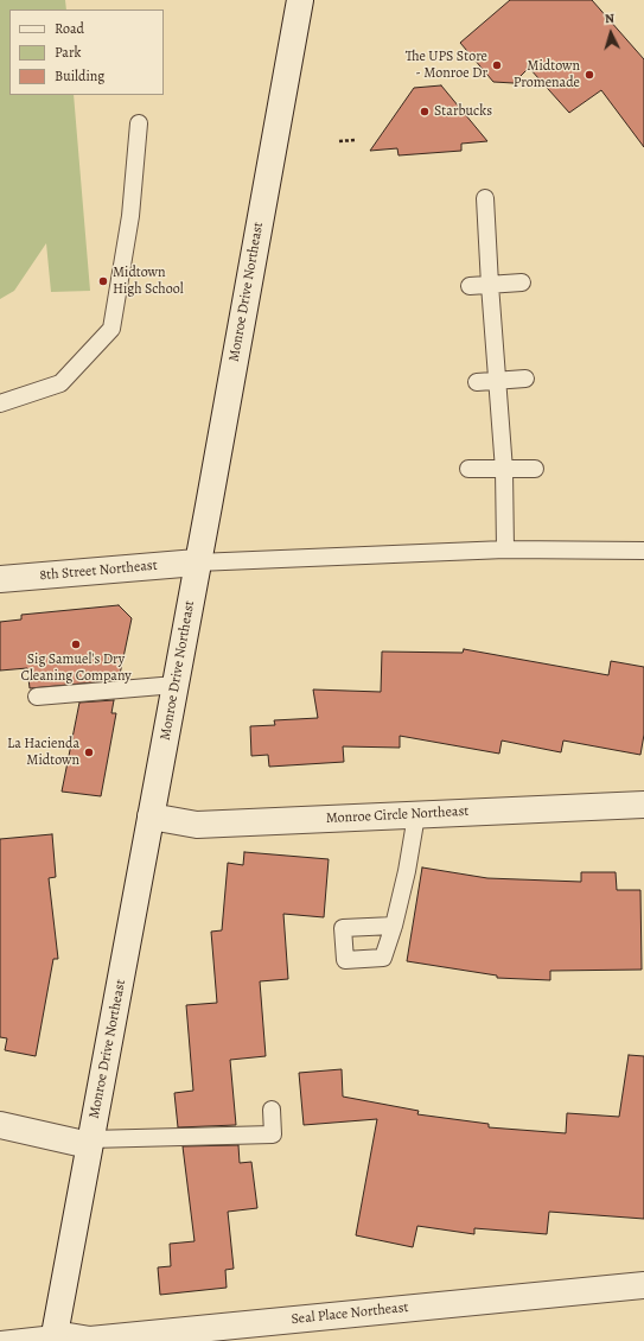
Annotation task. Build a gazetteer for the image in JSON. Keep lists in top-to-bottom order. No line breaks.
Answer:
{"streets":{"street":["Monroe Drive Northeast","8th Street Northeast","Monroe Circle Northeast","Seal Place Northeast"]},"crossings":[["Monroe Drive Northeast","8th Street Northeast"],["Monroe Drive Northeast","Monroe Circle Northeast"],["Monroe Drive Northeast","Seal Place Northeast"]],"places":["The UPS Store - Monroe Dr","Midtown Promenade","Starbucks","Midtown High School","Sig Samuel's Dry Cleaning Company","La Hacienda Midtown"],"legend":["Road","Park","Building"],"north":"top"}
